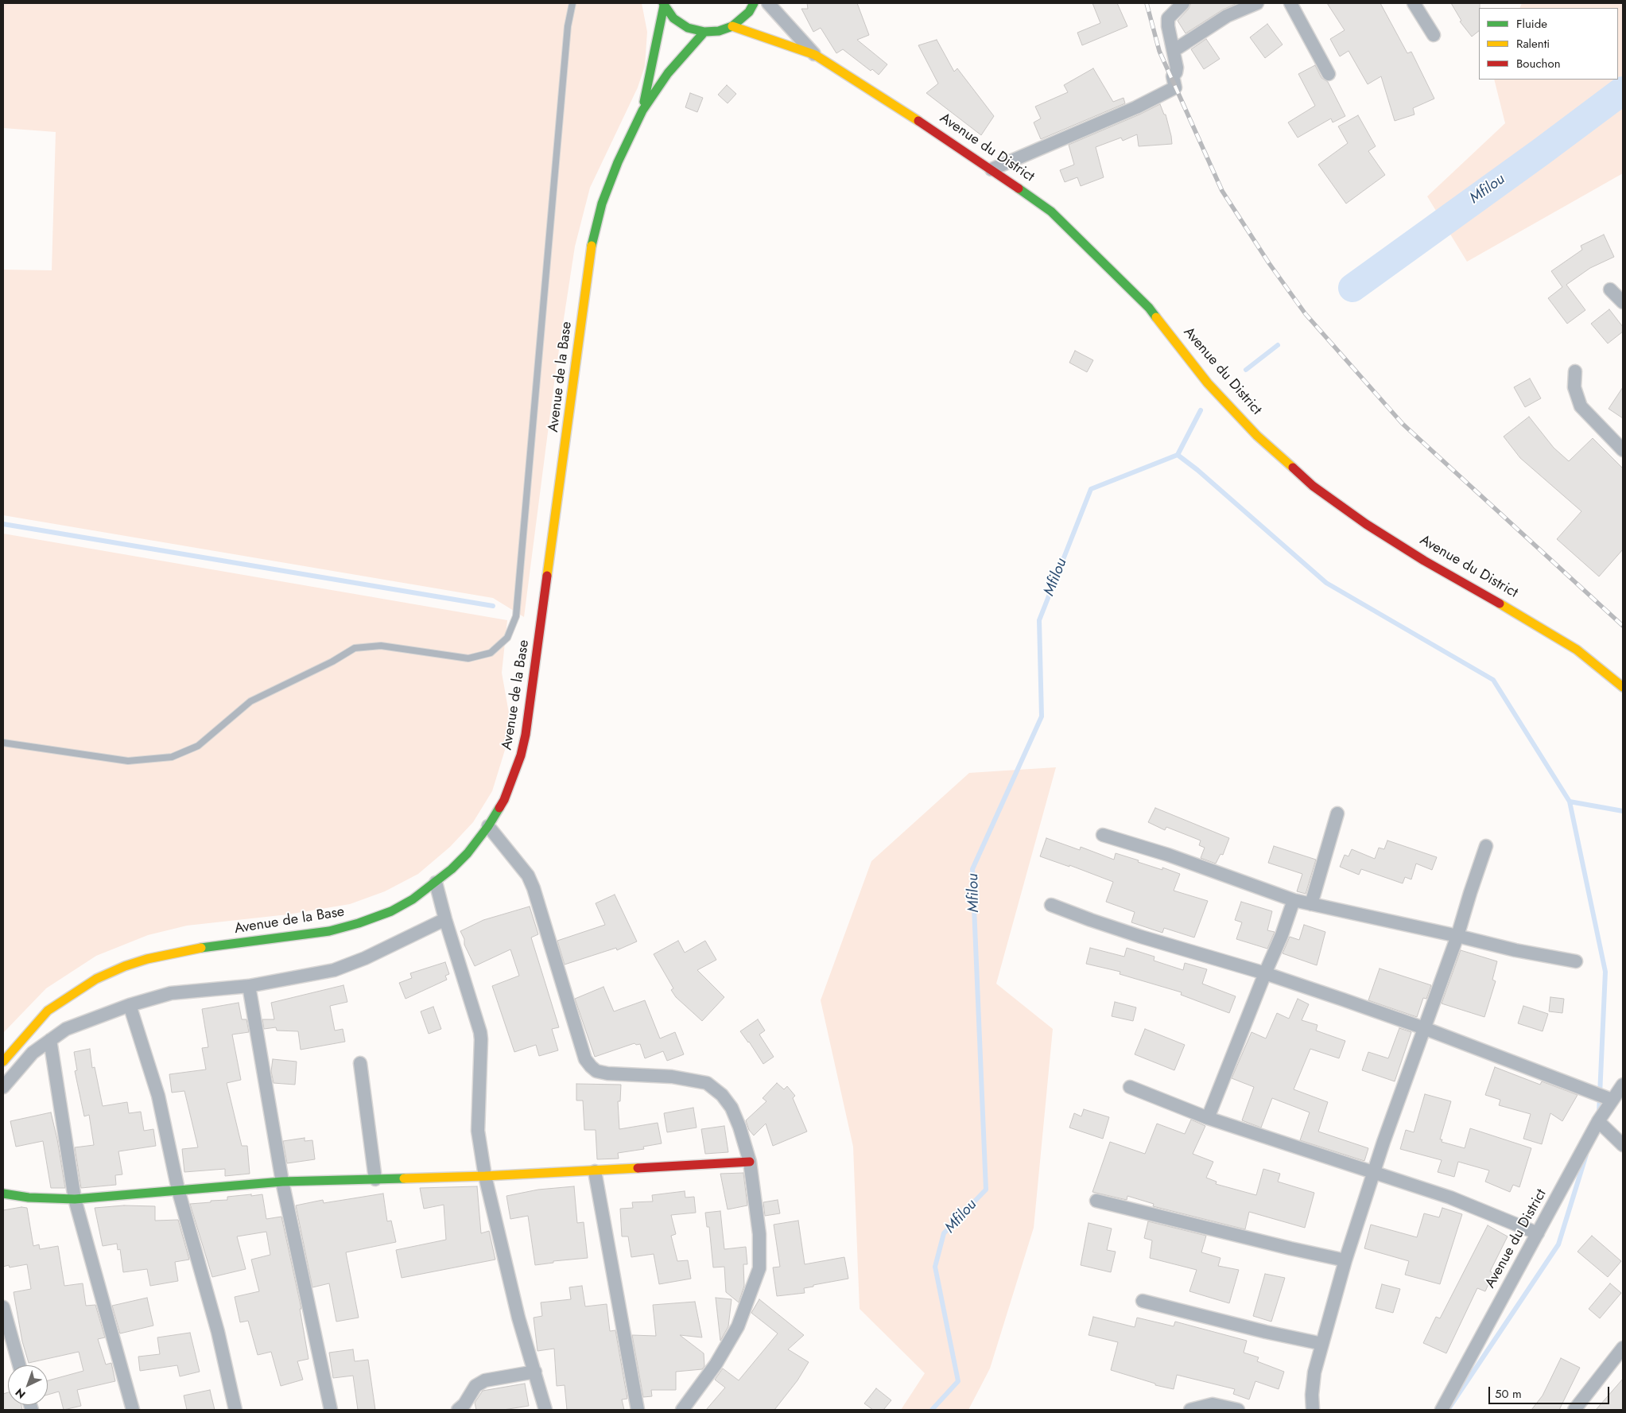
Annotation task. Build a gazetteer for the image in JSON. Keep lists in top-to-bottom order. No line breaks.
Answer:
{"streets":{"street":["Avenue du District","Avenue de la Base"]},"crossings":[["Avenue du District","Avenue de la Base"]],"water":["Mfilou"],"legend":["Fluide","Ralenti","Bouchon"],"scale_bar":"50 m","north":"bottom left"}
